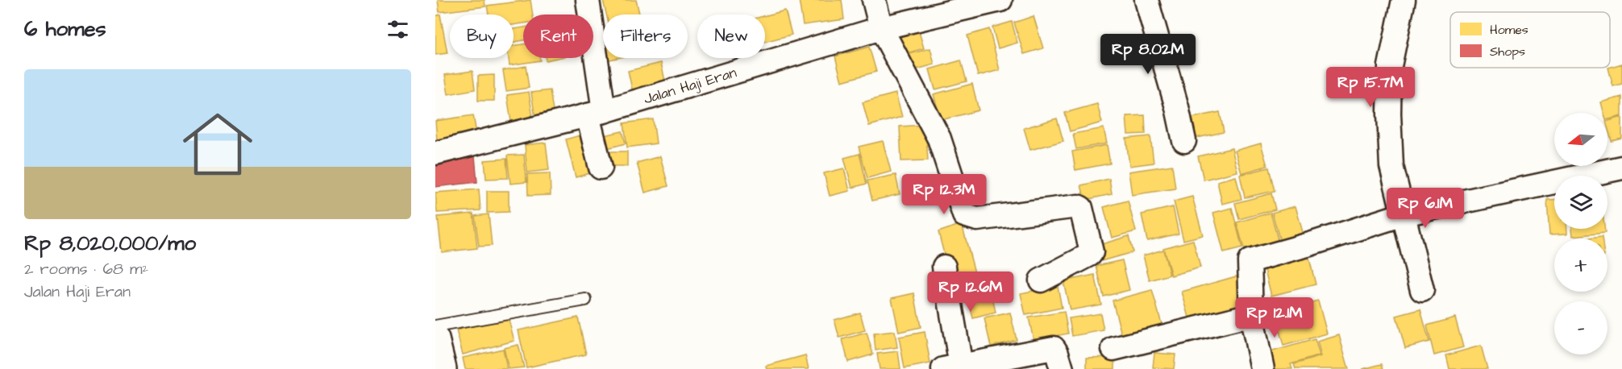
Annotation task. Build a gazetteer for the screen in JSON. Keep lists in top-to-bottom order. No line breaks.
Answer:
{"streets":{"street":["Jalan Haji Eran"]},"legend":["Homes","Shops"],"north":"left","page":{"heading":"6 homes","chip":["Buy","Rent","Filters","New"],"price":["Rp 8.02M","Rp 15.7M","Rp 12.3M","Rp 6.1M","Rp 12.6M","Rp 12.1M"],"list":[{"name":"Rp 8,020,000/mo","note":"2 rooms · 68 m² · Jalan Haji Eran"}],"map_buttons":["+","−"]}}
